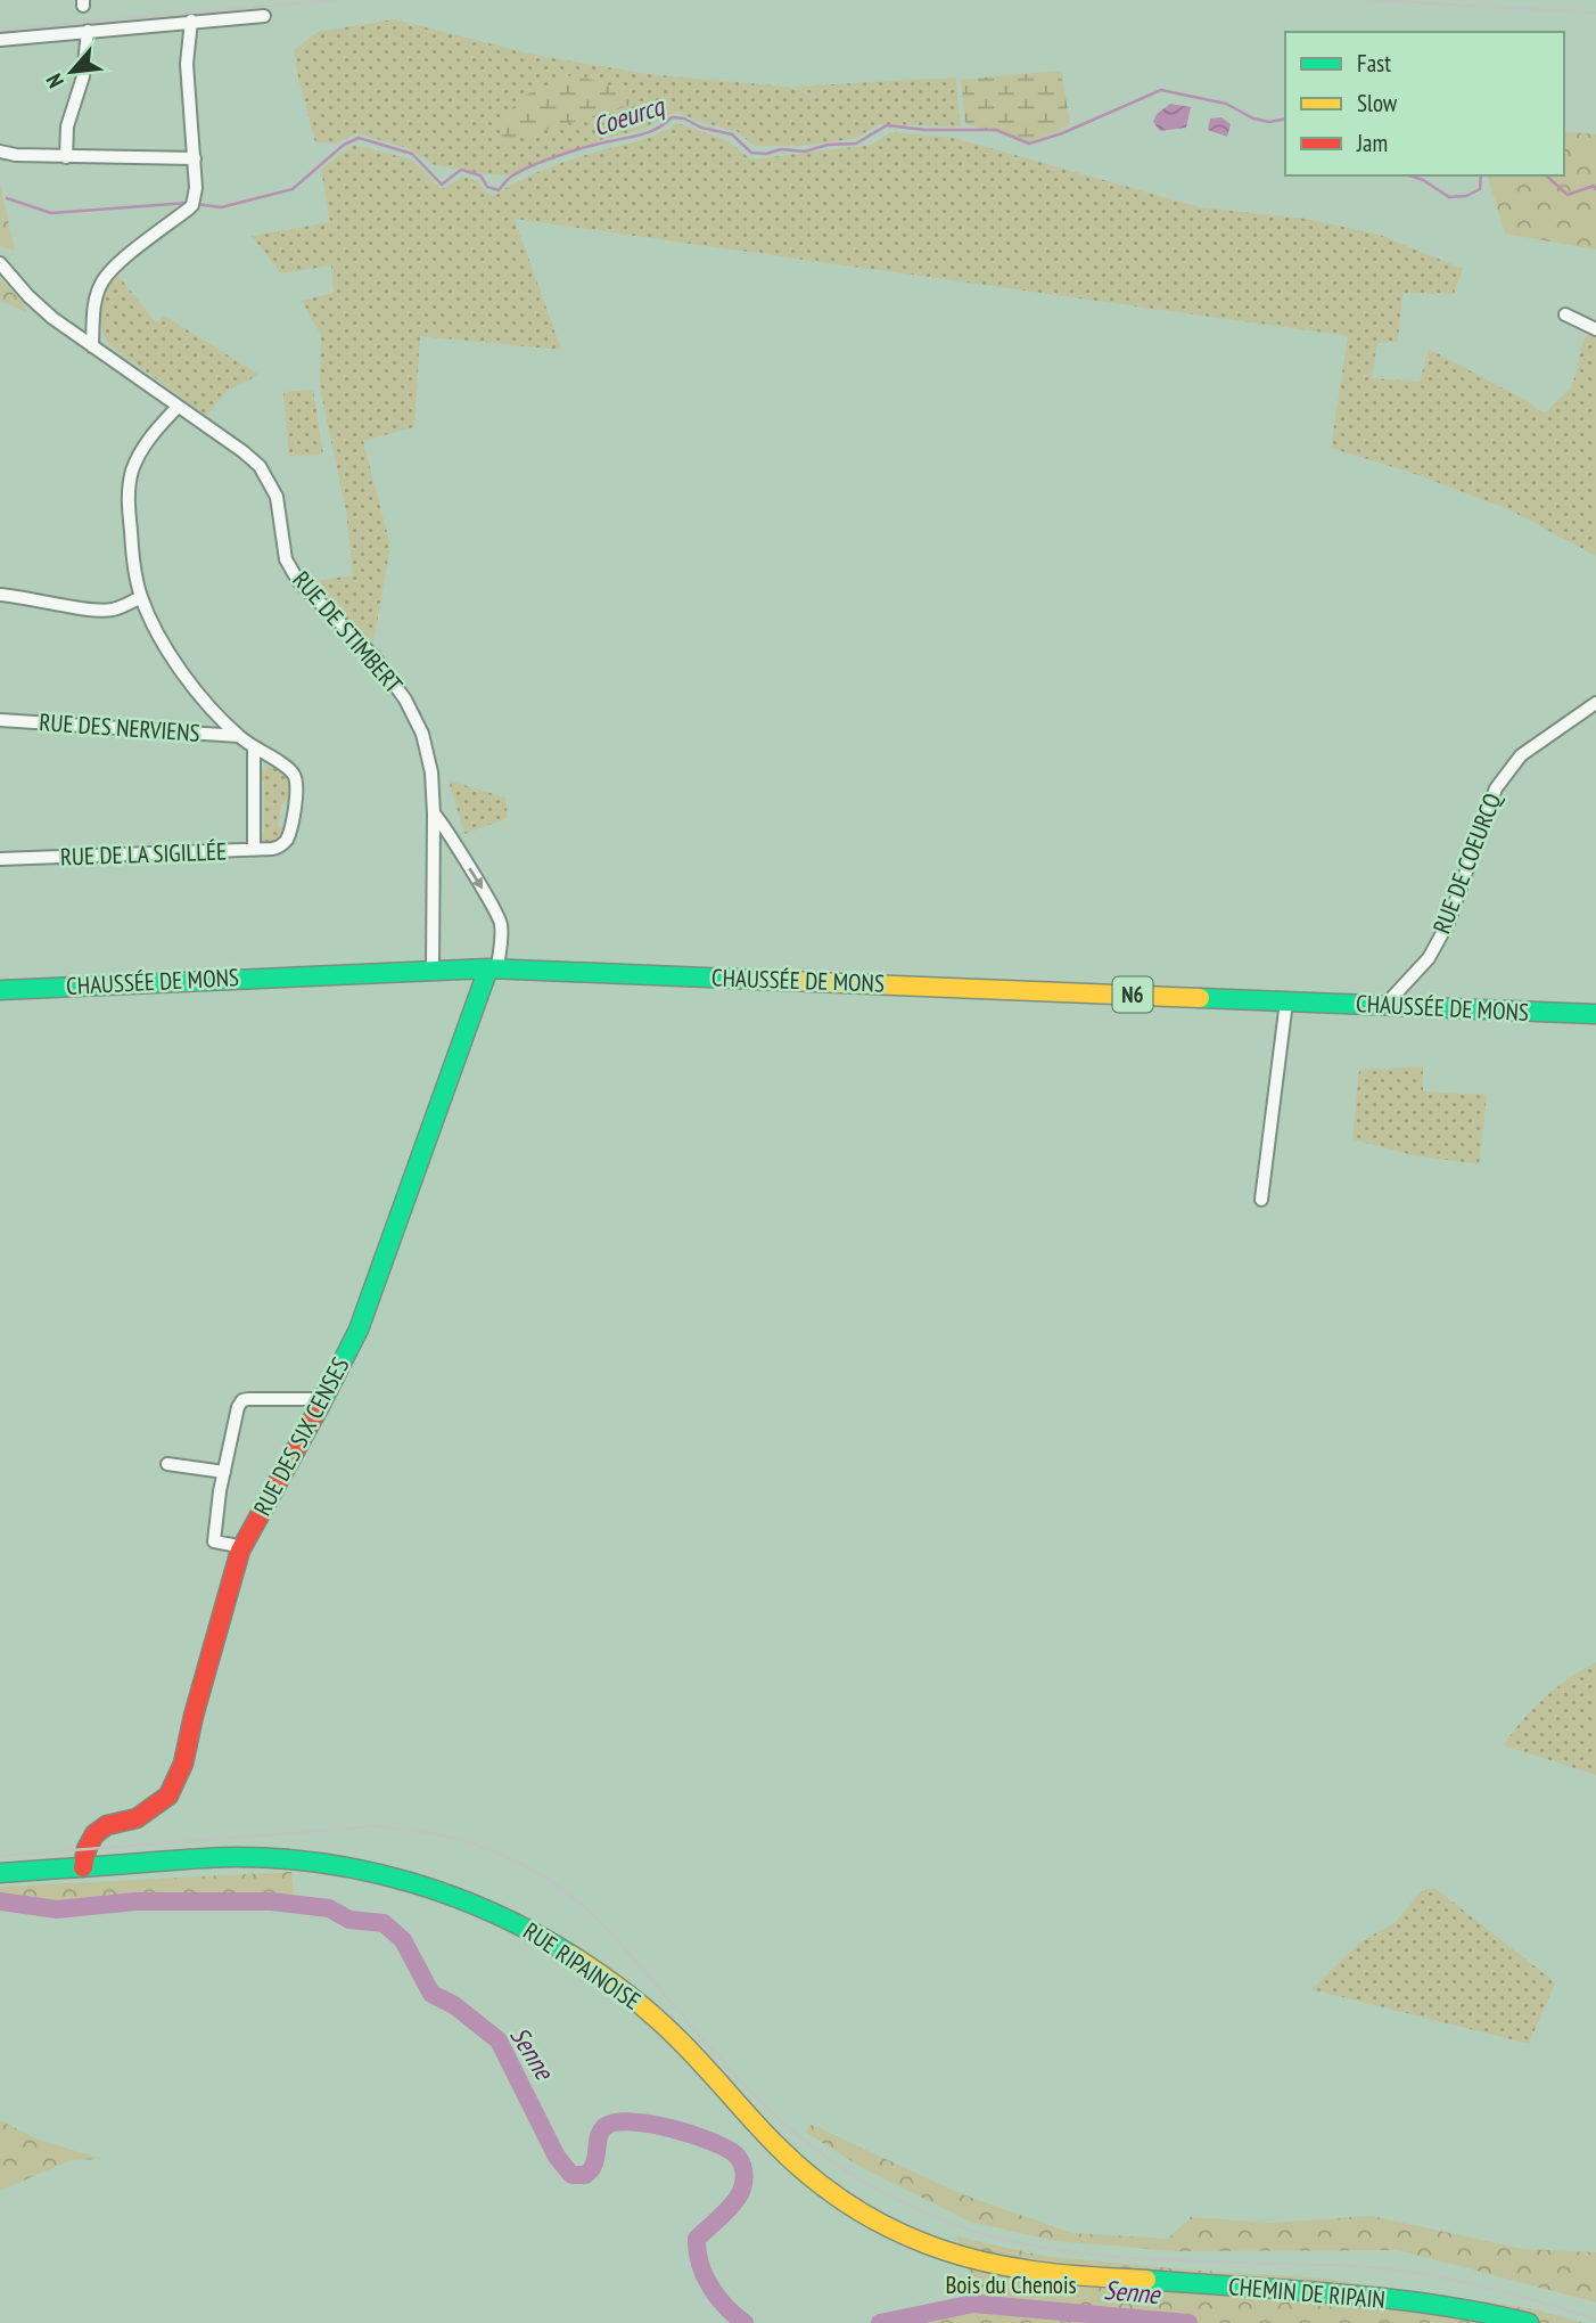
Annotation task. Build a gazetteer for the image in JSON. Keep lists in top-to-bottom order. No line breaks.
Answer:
{"streets":{"street":["RUE DE STIMBERT","RUE DES NERVIENS","RUE DE LA SIGILLÉE","RUE DE COEURCQ","CHAUSSÉE DE MONS","N6","RUE DES SIX CENSES","RUE RIPAINOISE","CHEMIN DE RIPAIN"]},"crossings":[["RUE DE STIMBERT","CHAUSSÉE DE MONS"],["RUE DE COEURCQ","CHAUSSÉE DE MONS"],["CHAUSSÉE DE MONS","RUE DES SIX CENSES"],["RUE DES SIX CENSES","RUE RIPAINOISE"],["RUE RIPAINOISE","CHEMIN DE RIPAIN"]],"water":["Coeurcq","Senne"],"parks":["Bois du Chenois"],"legend":["Fast","Slow","Jam"],"north":"bottom left"}
